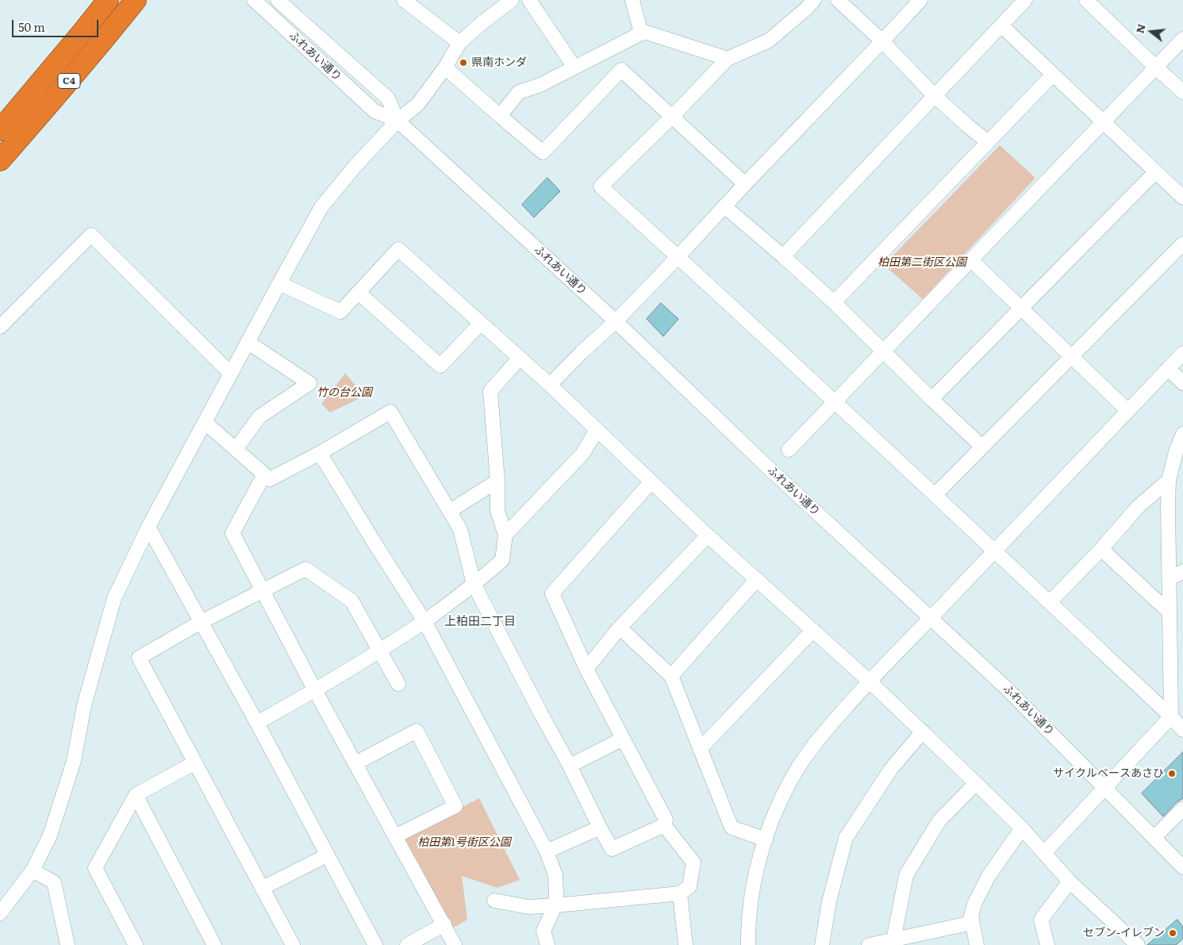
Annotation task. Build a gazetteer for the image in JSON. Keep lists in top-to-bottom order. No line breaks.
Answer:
{"streets":{"highway":["C4"],"street":["ふれあい通り"]},"districts":["上柏田二丁目"],"parks":["柏田第二街区公園","竹の台公園","柏田第1号街区公園"],"places":["県南ホンダ","サイクルベースあさひ","セブン-イレブン"],"scale_bar":"50 m","north":"left"}
